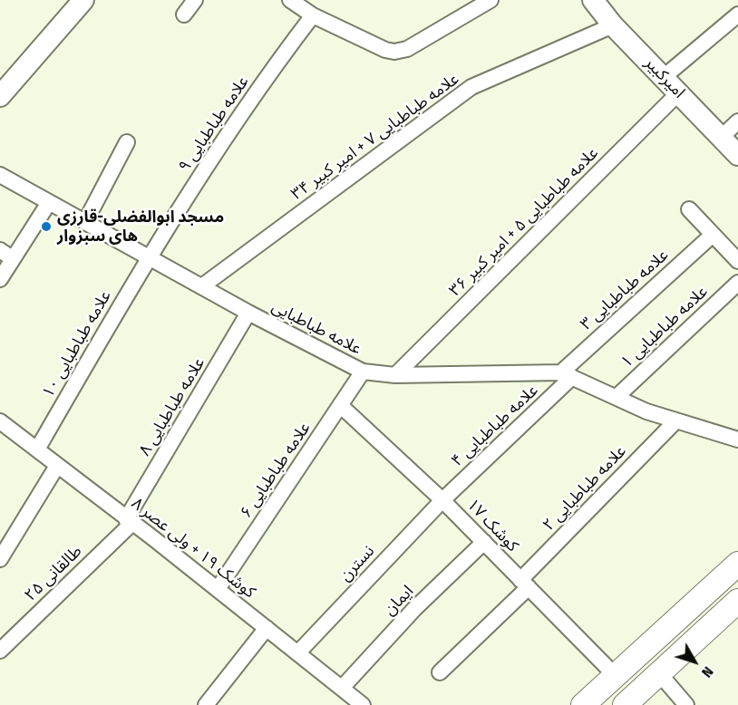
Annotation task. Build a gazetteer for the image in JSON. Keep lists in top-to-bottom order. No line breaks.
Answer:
{"streets":{"main road":["امیرکبیر"],"street":["علامه طباطبایی ۹","علامه طباطبایی ۷ + امیر کبیر ۳۴","علامه طباطبایی ۵ + امیر کبیر ۳۶","علامه طباطبایی ۳","علامه طباطبایی ۱","علامه طباطبایی","علامه طباطبایی ۱۰","علامه طباطبایی ۸","علامه طباطبایی ۴","علامه طباطبایی ۶","علامه طباطبایی ۲","کوشک ۱۷","کوشک ۱۹ + ولی عصر ۸","نسترن","طالقانی ۲۵","ایمان"]},"crossings":[["امیرکبیر","علامه طباطبایی ۷ + امیر کبیر ۳۴"],["امیرکبیر","علامه طباطبایی ۵ + امیر کبیر ۳۶"],["علامه طباطبایی ۹","علامه طباطبایی"],["علامه طباطبایی ۹","علامه طباطبایی ۱۰"],["علامه طباطبایی ۷ + امیر کبیر ۳۴","علامه طباطبایی"],["علامه طباطبایی ۵ + امیر کبیر ۳۶","علامه طباطبایی"],["علامه طباطبایی ۳","علامه طباطبایی"],["علامه طباطبایی ۳","علامه طباطبایی ۴"],["علامه طباطبایی ۱","علامه طباطبایی"],["علامه طباطبایی","علامه طباطبایی ۱۰"],["علامه طباطبایی","علامه طباطبایی ۸"],["علامه طباطبایی","علامه طباطبایی ۴"],["علامه طباطبایی","علامه طباطبایی ۶"],["علامه طباطبایی","علامه طباطبایی ۲"],["علامه طباطبایی ۱۰","کوشک ۱۹ + ولی عصر ۸"],["علامه طباطبایی ۸","کوشک ۱۹ + ولی عصر ۸"],["علامه طباطبایی ۸","طالقانی ۲۵"],["علامه طباطبایی ۴","کوشک ۱۷"],["علامه طباطبایی ۴","نسترن"],["علامه طباطبایی ۶","کوشک ۱۷"],["علامه طباطبایی ۶","کوشک ۱۹ + ولی عصر ۸"],["علامه طباطبایی ۲","کوشک ۱۷"],["کوشک ۱۷","نسترن"],["کوشک ۱۷","ایمان"],["کوشک ۱۹ + ولی عصر ۸","نسترن"],["کوشک ۱۹ + ولی عصر ۸","طالقانی ۲۵"],["کوشک ۱۹ + ولی عصر ۸","ایمان"]],"places":["مسجد ابوالفضلی-قارزی های سبزوار"],"north":"bottom right"}
